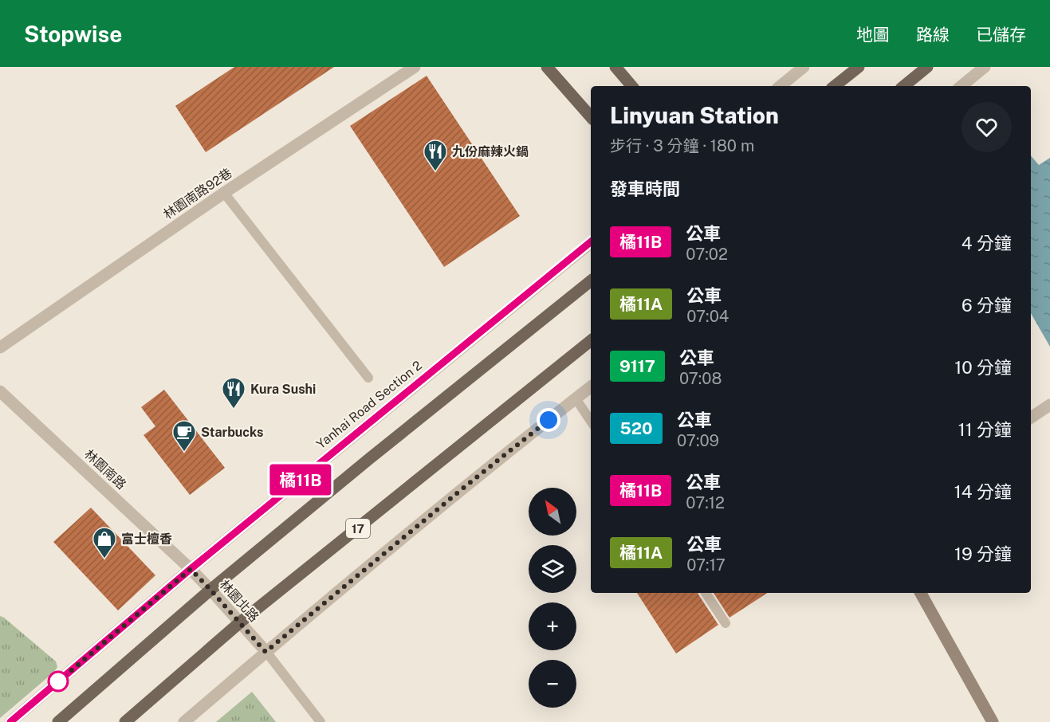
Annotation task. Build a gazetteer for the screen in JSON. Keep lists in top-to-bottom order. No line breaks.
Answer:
{"streets":{"main road":["17"],"street":["林園南路92巷","Yanhai Road Section 2","林園南路","林園北路"]},"crossings":[["Yanhai Road Section 2","林園南路"],["Yanhai Road Section 2","林園北路"],["林園南路","林園北路"],["17","林園北路"]],"places":{"restaurant":["九份麻辣火鍋","Kura Sushi"],"cafe":["Starbucks"],"shop":["富士檀香"]},"lines":["bus line 橘11B"],"north":"top left","page":{"header":"Stopwise","nav":["地圖","路線","已儲存"],"on_map":"橘11B","heading":[["Linyuan Station","步行 · 3 分鐘 · 180 m"],"發車時間"],"list":[{"mark":"橘11B","name":"公車","note":"07:02","value":"4 分鐘"},{"mark":"橘11A","name":"公車","note":"07:04","value":"6 分鐘"},{"mark":"9117","name":"公車","note":"07:08","value":"10 分鐘"},{"mark":"520","name":"公車","note":"07:09","value":"11 分鐘"},{"mark":"橘11B","name":"公車","note":"07:12","value":"14 分鐘"},{"mark":"橘11A","name":"公車","note":"07:17","value":"19 分鐘"}],"map_buttons":["+","−"]}}
